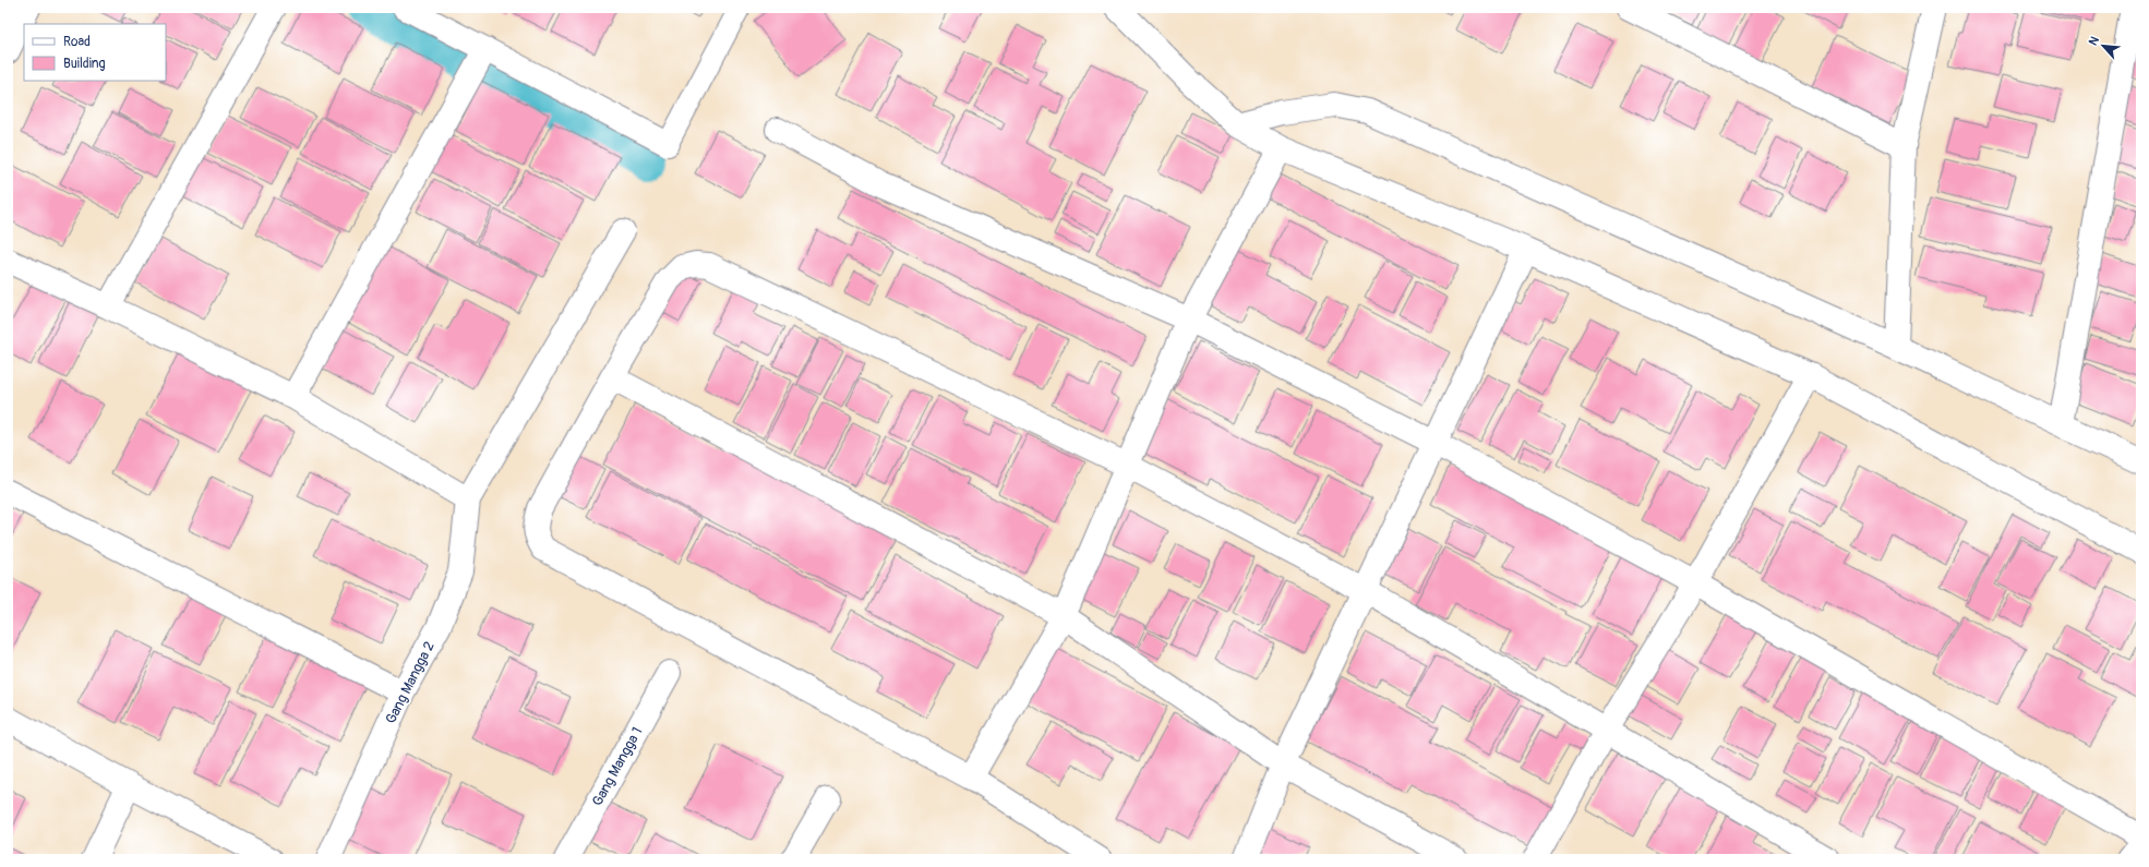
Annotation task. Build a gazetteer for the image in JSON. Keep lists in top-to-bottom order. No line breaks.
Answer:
{"streets":{"street":["Gang Mangga 2","Gang Mangga 1"]},"legend":["Road","Building"],"north":"top left"}
